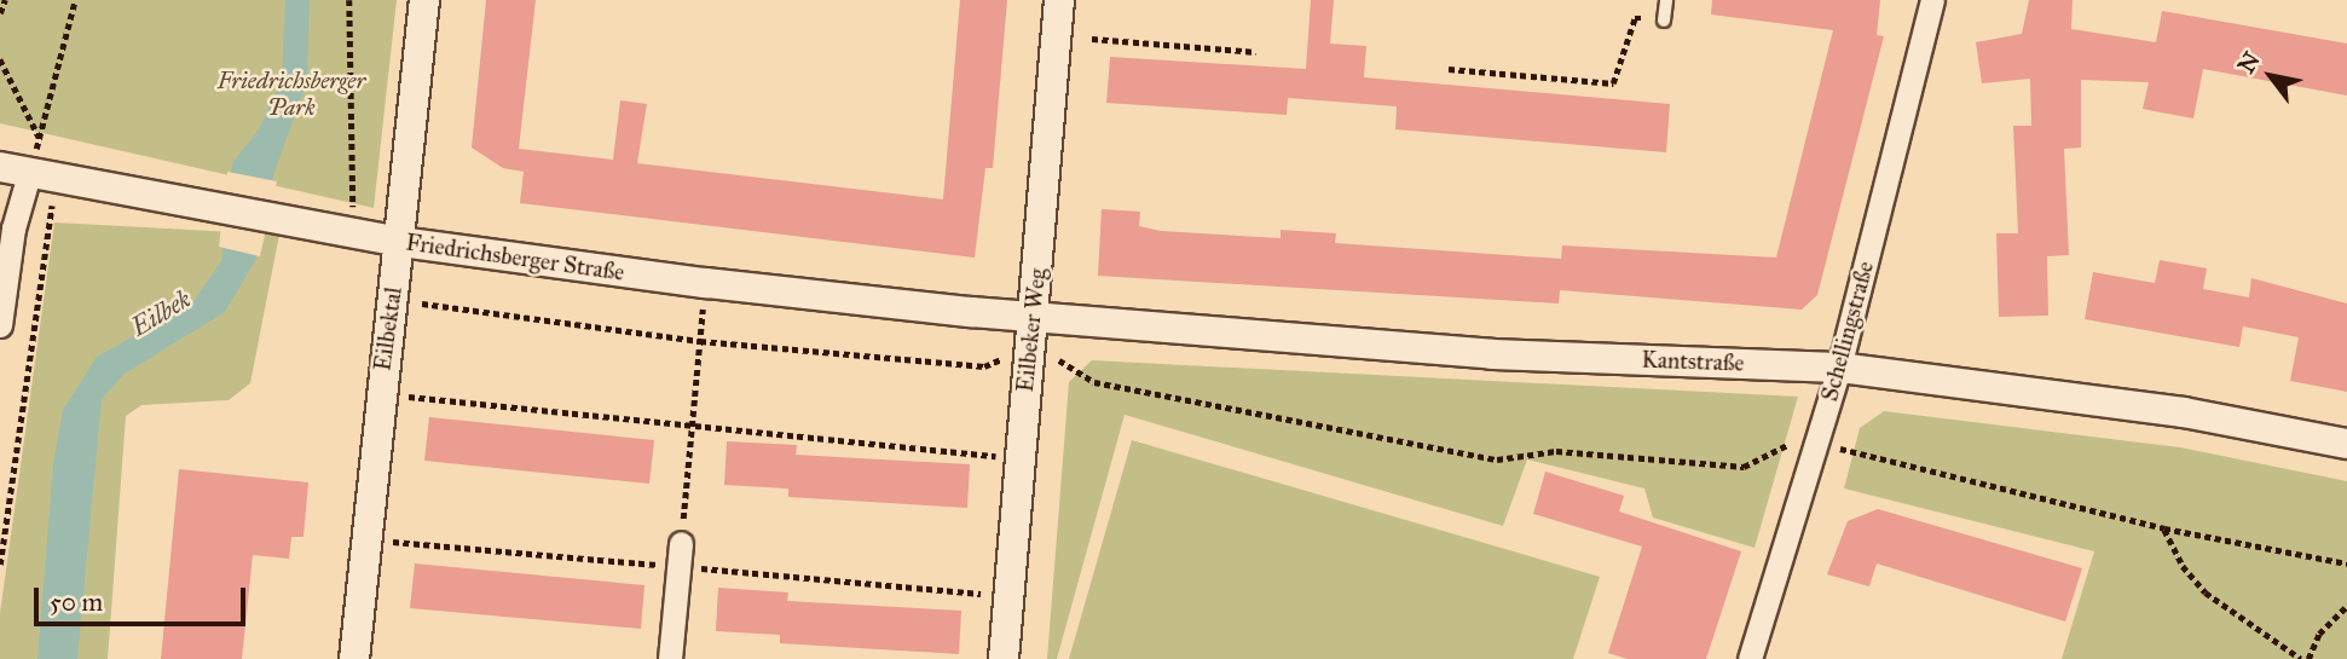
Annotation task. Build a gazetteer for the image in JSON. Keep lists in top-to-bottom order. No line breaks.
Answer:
{"streets":{"street":["Friedrichsberger Straße","Eilbektal","Eilbeker Weg","Schellingstraße","Kantstraße"]},"crossings":[["Friedrichsberger Straße","Eilbektal"],["Friedrichsberger Straße","Eilbeker Weg"],["Friedrichsberger Straße","Kantstraße"],["Eilbeker Weg","Kantstraße"],["Schellingstraße","Kantstraße"]],"water":["Eilbek"],"parks":["Friedrichsberger Park"],"scale_bar":"50 m","north":"top left"}
